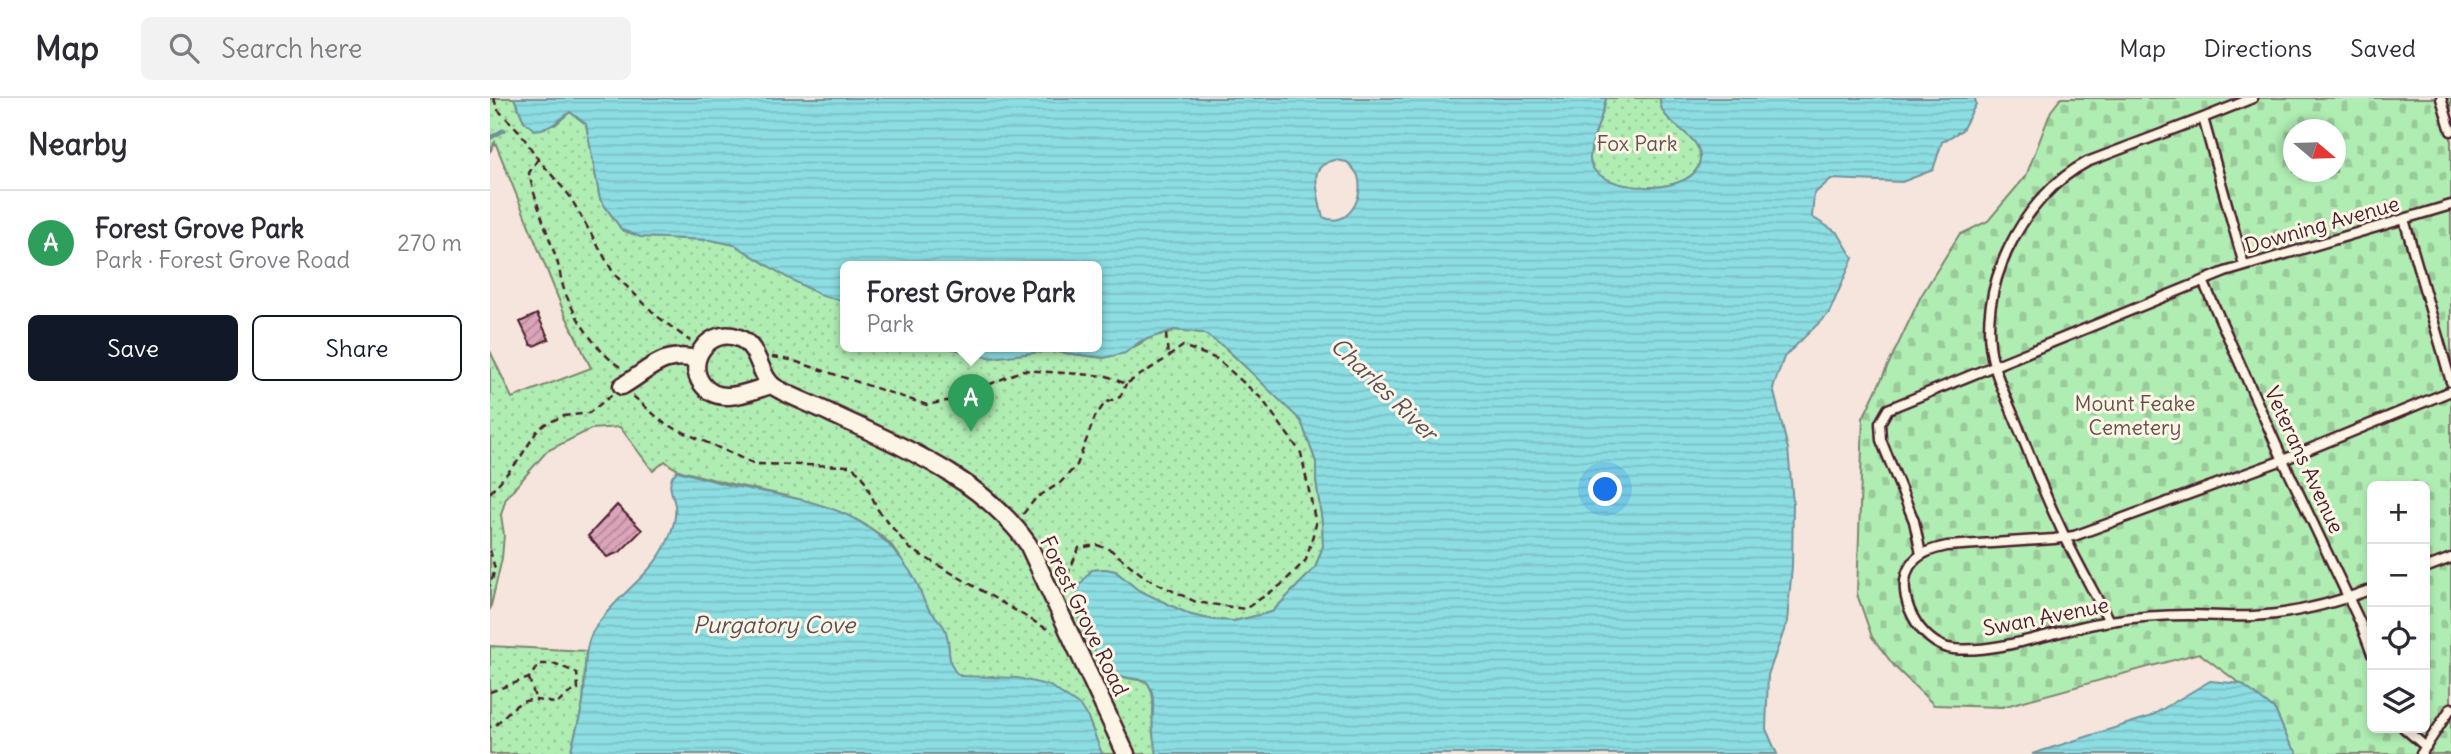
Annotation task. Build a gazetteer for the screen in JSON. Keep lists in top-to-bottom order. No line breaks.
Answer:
{"streets":{"street":["Forest Grove Road"],"lane":["Downing Avenue","Veterans Avenue","Swan Avenue"]},"crossings":[["Downing Avenue","Veterans Avenue"],["Downing Avenue","Swan Avenue"],["Veterans Avenue","Swan Avenue"]],"water":["Charles River","Purgatory Cove"],"parks":["Fox Park","Mount Feake Cemetery"],"north":"right","page":{"header":"Map","search":"Search here","nav":["Map","Directions","Saved"],"heading":"Nearby","list":[{"mark":"A","name":"Forest Grove Park","note":"Park · Forest Grove Road","value":"270 m"}],"popup":["Forest Grove Park","Park"],"buttons":["Save","Share"],"pins":"A","map_buttons":["+","−"]}}
